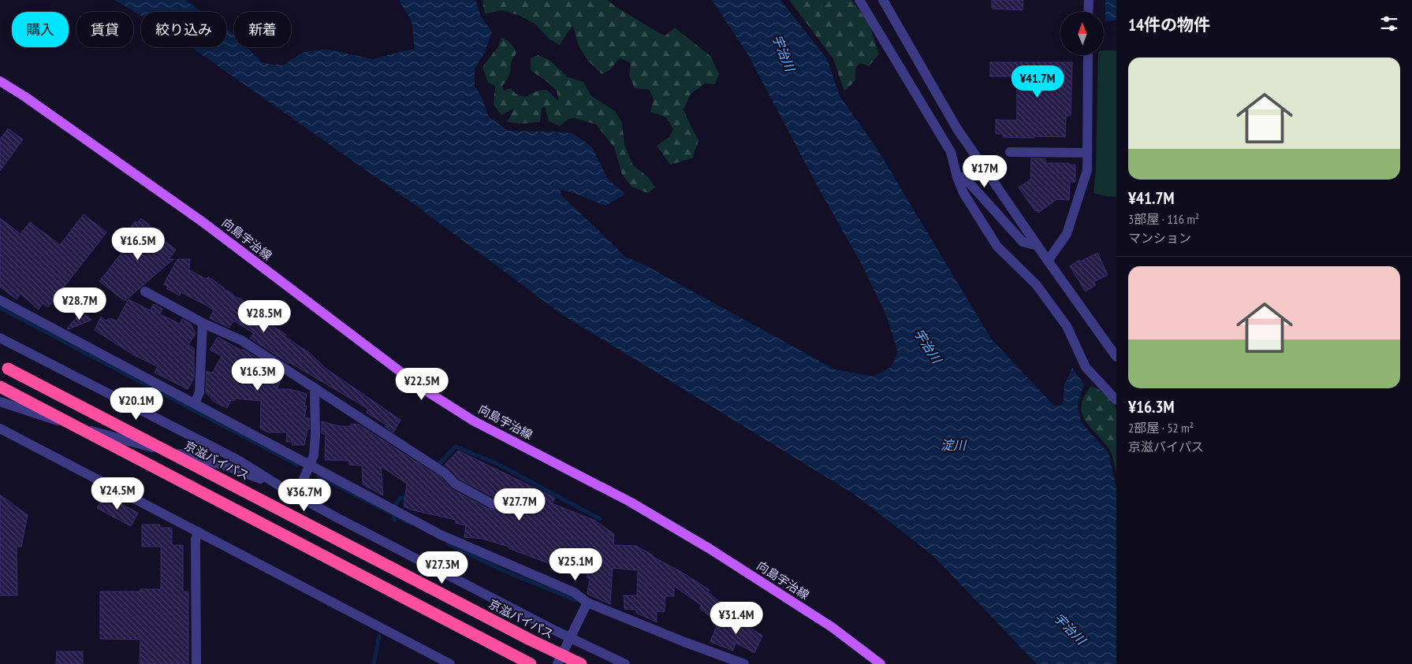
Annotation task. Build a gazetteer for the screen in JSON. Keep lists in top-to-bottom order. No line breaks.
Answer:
{"streets":{"highway":["京滋バイパス"],"main road":["向島宇治線"]},"water":["宇治川","淀川"],"north":"top","page":{"heading":"14件の物件","chip":["購入","賃貸","絞り込み","新着"],"list":[{"name":"¥41.7M","note":"3部屋 · 116 m² · マンション"},{"name":"¥16.3M","note":"2部屋 · 52 m² · 京滋バイパス"}],"price":["¥41.7M","¥17M","¥16.5M","¥28.7M","¥28.5M","¥16.3M","¥22.5M","¥20.1M","¥24.5M","¥36.7M","¥27.7M","¥25.1M","¥27.3M","¥31.4M"]}}
